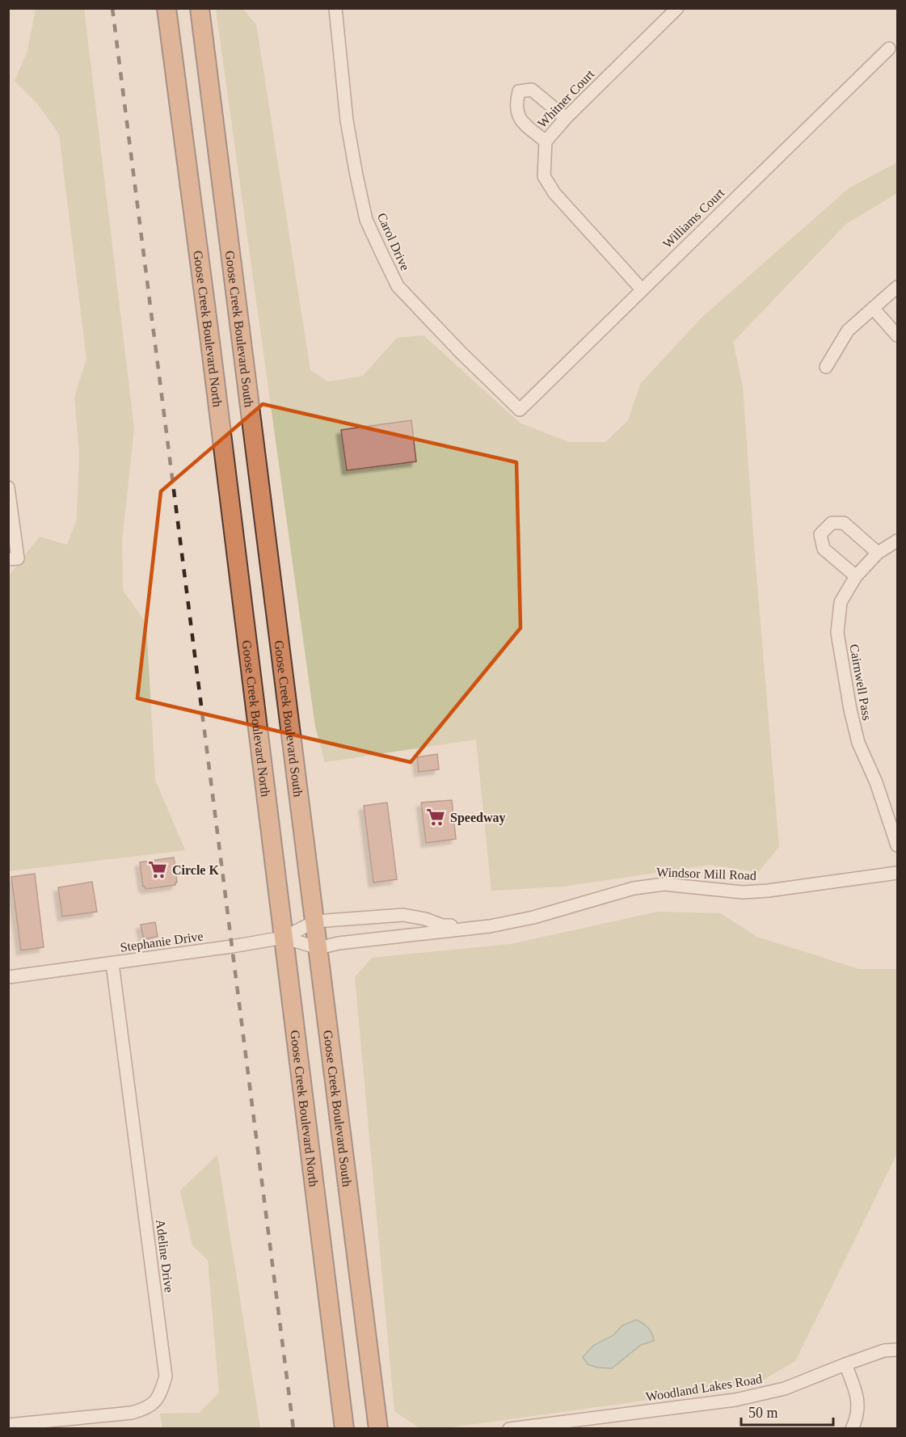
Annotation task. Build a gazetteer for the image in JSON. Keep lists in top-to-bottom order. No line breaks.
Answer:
{"streets":{"highway":["Goose Creek Boulevard North","Goose Creek Boulevard South"],"street":["Whitner Court","Williams Court","Carol Drive","Cairnwell Pass","Windsor Mill Road","Stephanie Drive","Adeline Drive","Woodland Lakes Road"]},"crossings":[["Whitner Court","Williams Court"],["Williams Court","Carol Drive"],["Goose Creek Boulevard North","Windsor Mill Road"],["Goose Creek Boulevard North","Stephanie Drive"],["Goose Creek Boulevard South","Windsor Mill Road"],["Goose Creek Boulevard South","Stephanie Drive"],["Windsor Mill Road","Stephanie Drive"],["Stephanie Drive","Adeline Drive"]],"places":{"supermarket":["Speedway","Circle K"]},"scale_bar":"50 m"}
